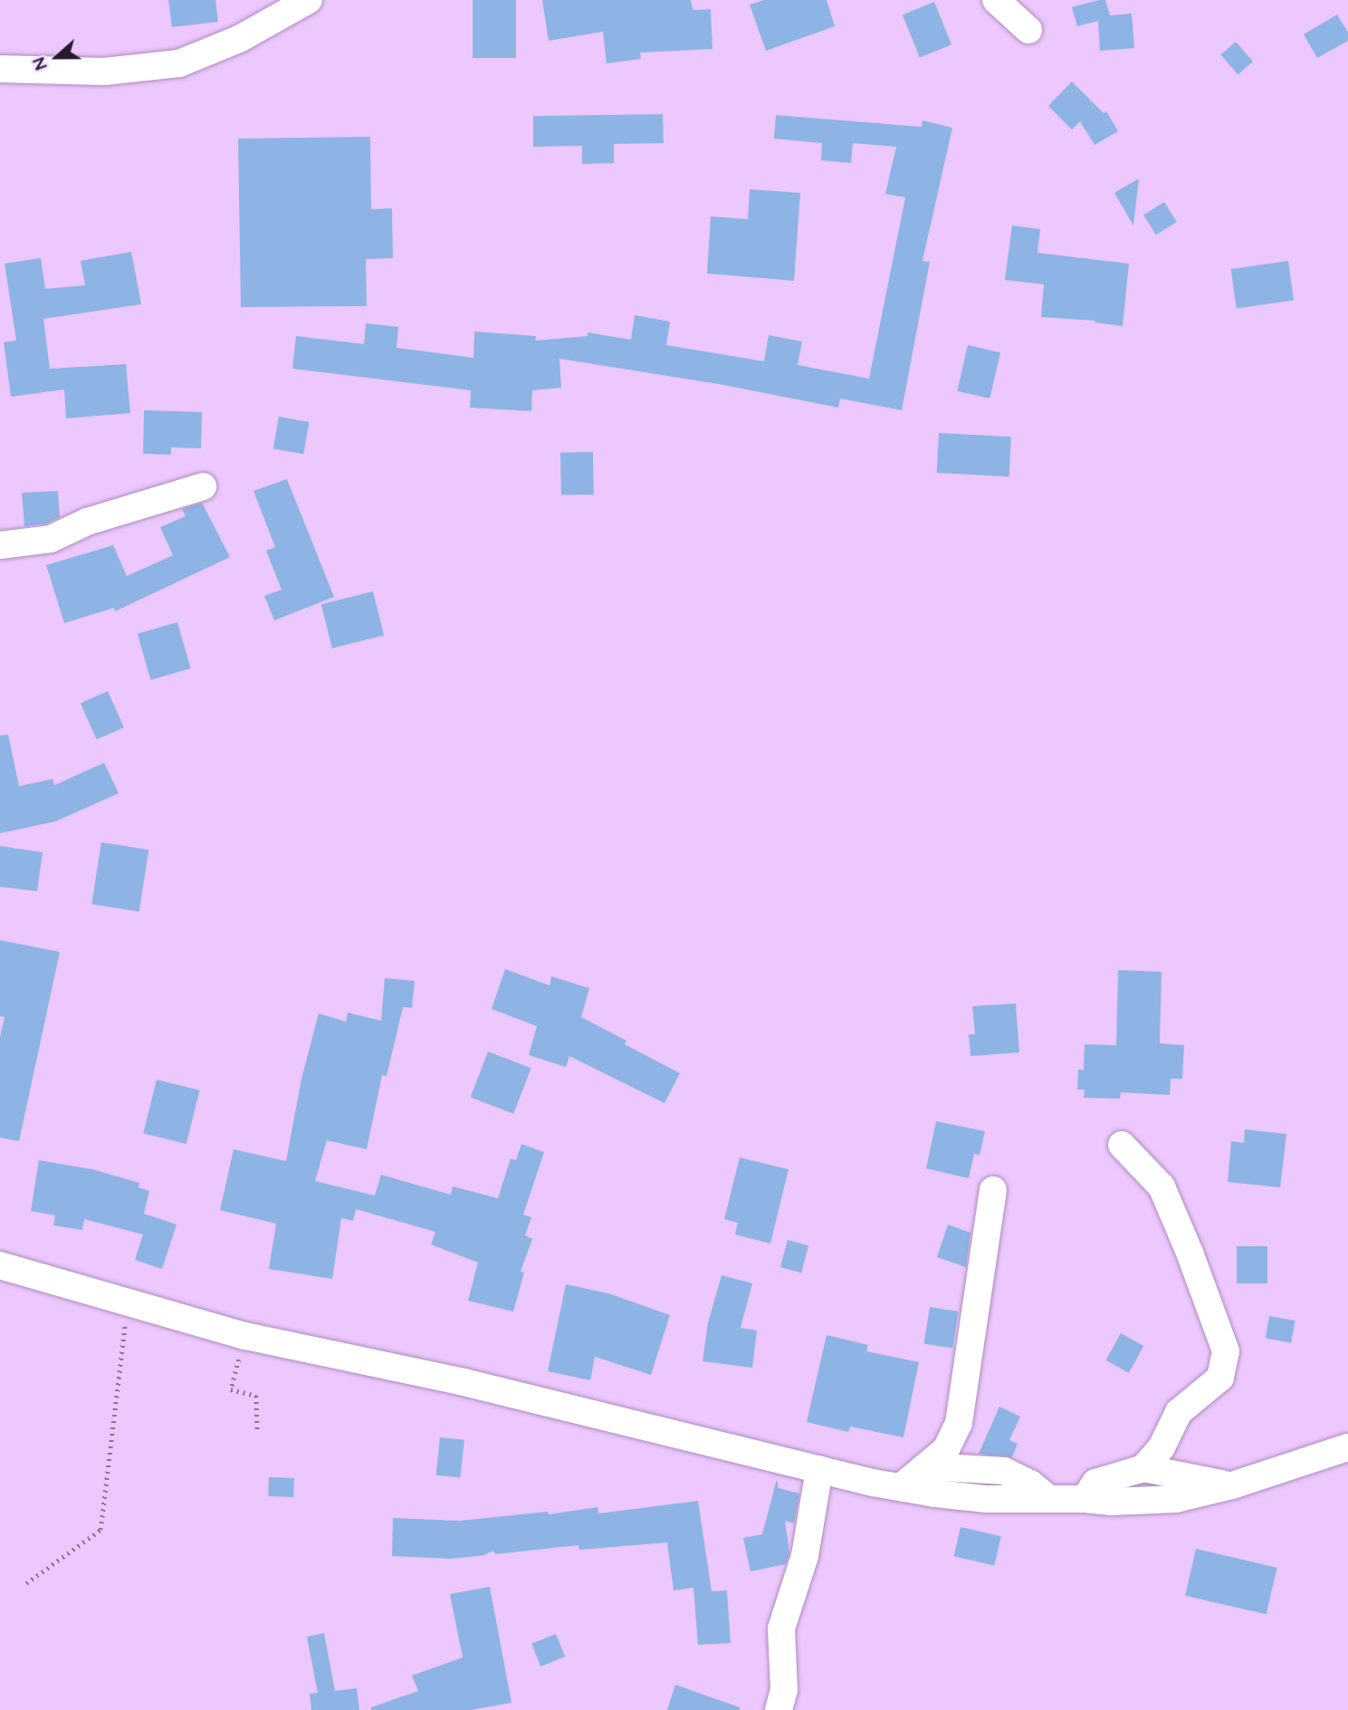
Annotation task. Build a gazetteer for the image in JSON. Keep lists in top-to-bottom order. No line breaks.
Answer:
{"north":"left"}
